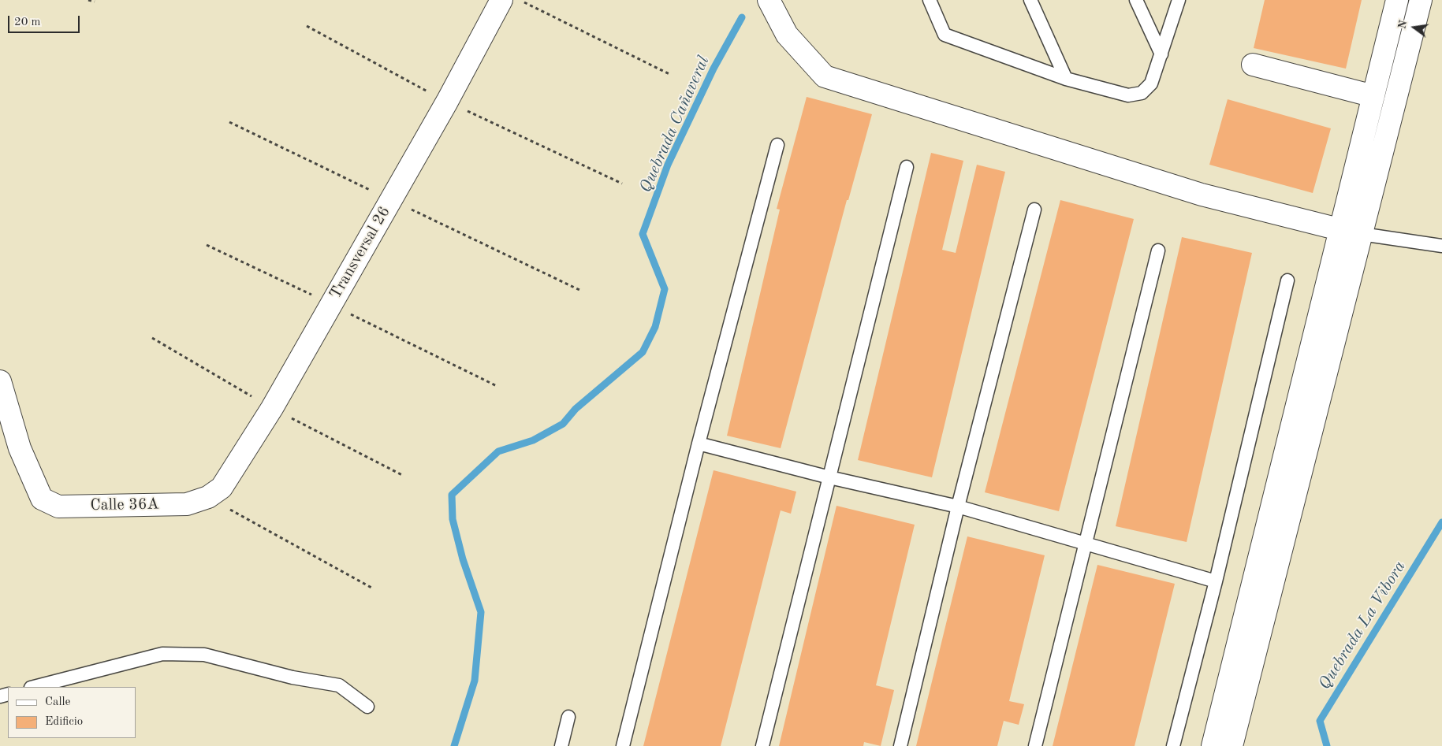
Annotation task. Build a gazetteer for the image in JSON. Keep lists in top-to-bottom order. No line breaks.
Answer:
{"streets":{"street":["Transversal 26","Calle 36A"]},"crossings":[["Transversal 26","Calle 36A"]],"water":["Quebrada Cañaveral","Quebrada La Vibora"],"legend":["Calle","Edificio"],"scale_bar":"20 m","north":"left"}
